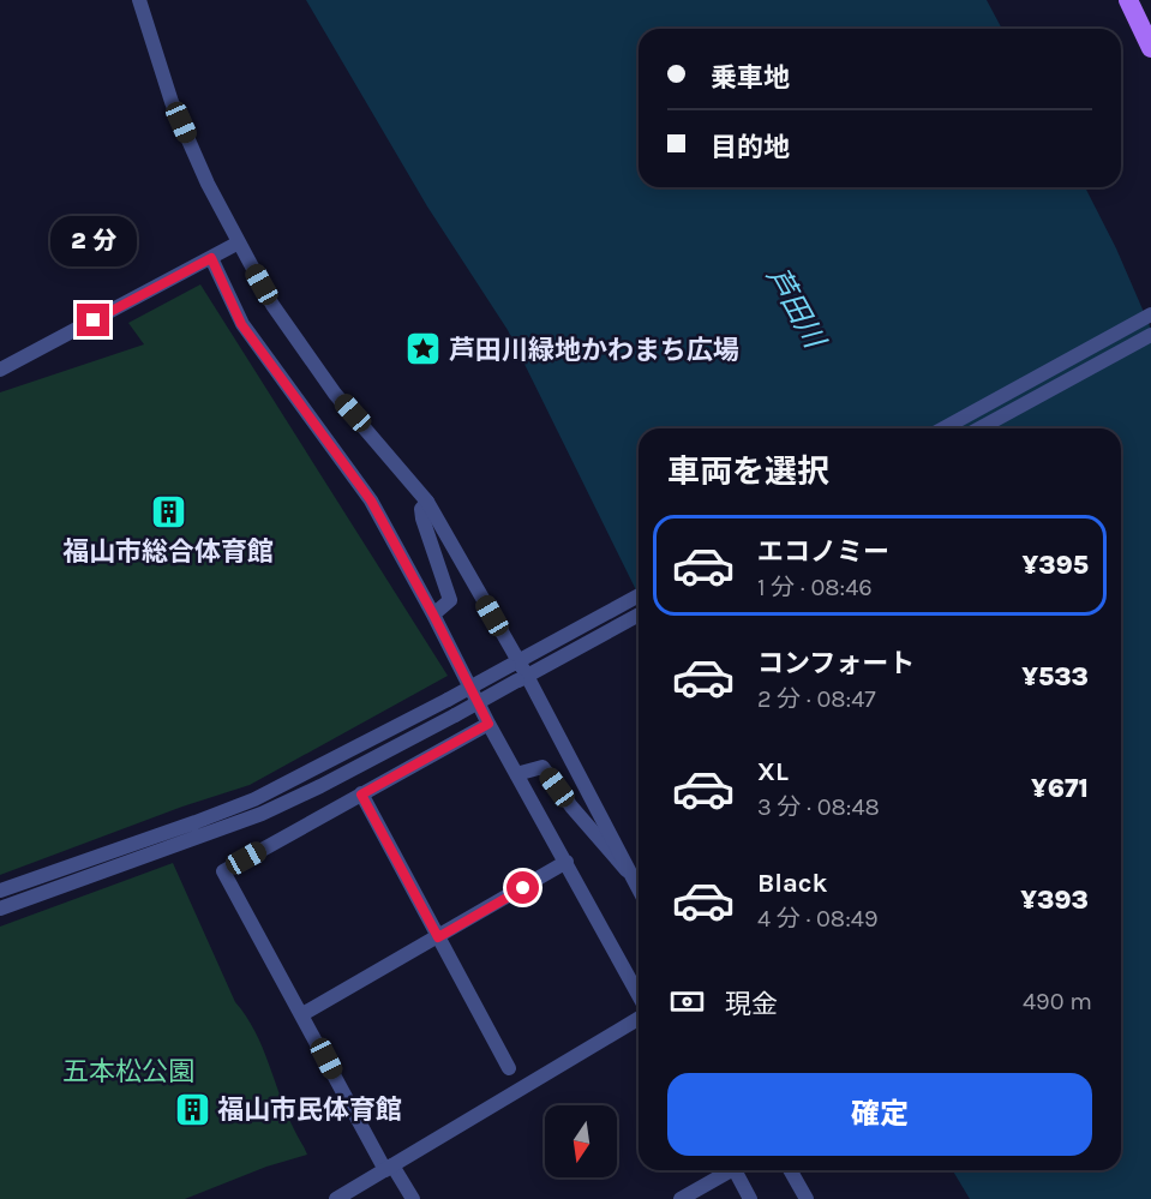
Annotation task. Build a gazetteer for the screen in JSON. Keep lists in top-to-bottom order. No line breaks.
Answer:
{"water":["芦田川"],"parks":["五本松公園"],"places":{"place":["芦田川緑地かわまち広場"],"building":["福山市総合体育館","福山市民体育館"]},"north":"bottom","page":{"banner":["乗車地","目的地"],"bubble":"2 分","heading":"車両を選択","list":[{"name":"エコノミー","note":"1 分 · 08:46","value":"¥395"},{"name":"コンフォート","note":"2 分 · 08:47","value":"¥533"},{"name":"XL","note":"3 分 · 08:48","value":"¥671"},{"name":"Black","note":"4 分 · 08:49","value":"¥393"}],"pay":["現金","490 m"],"buttons":"確定"}}
